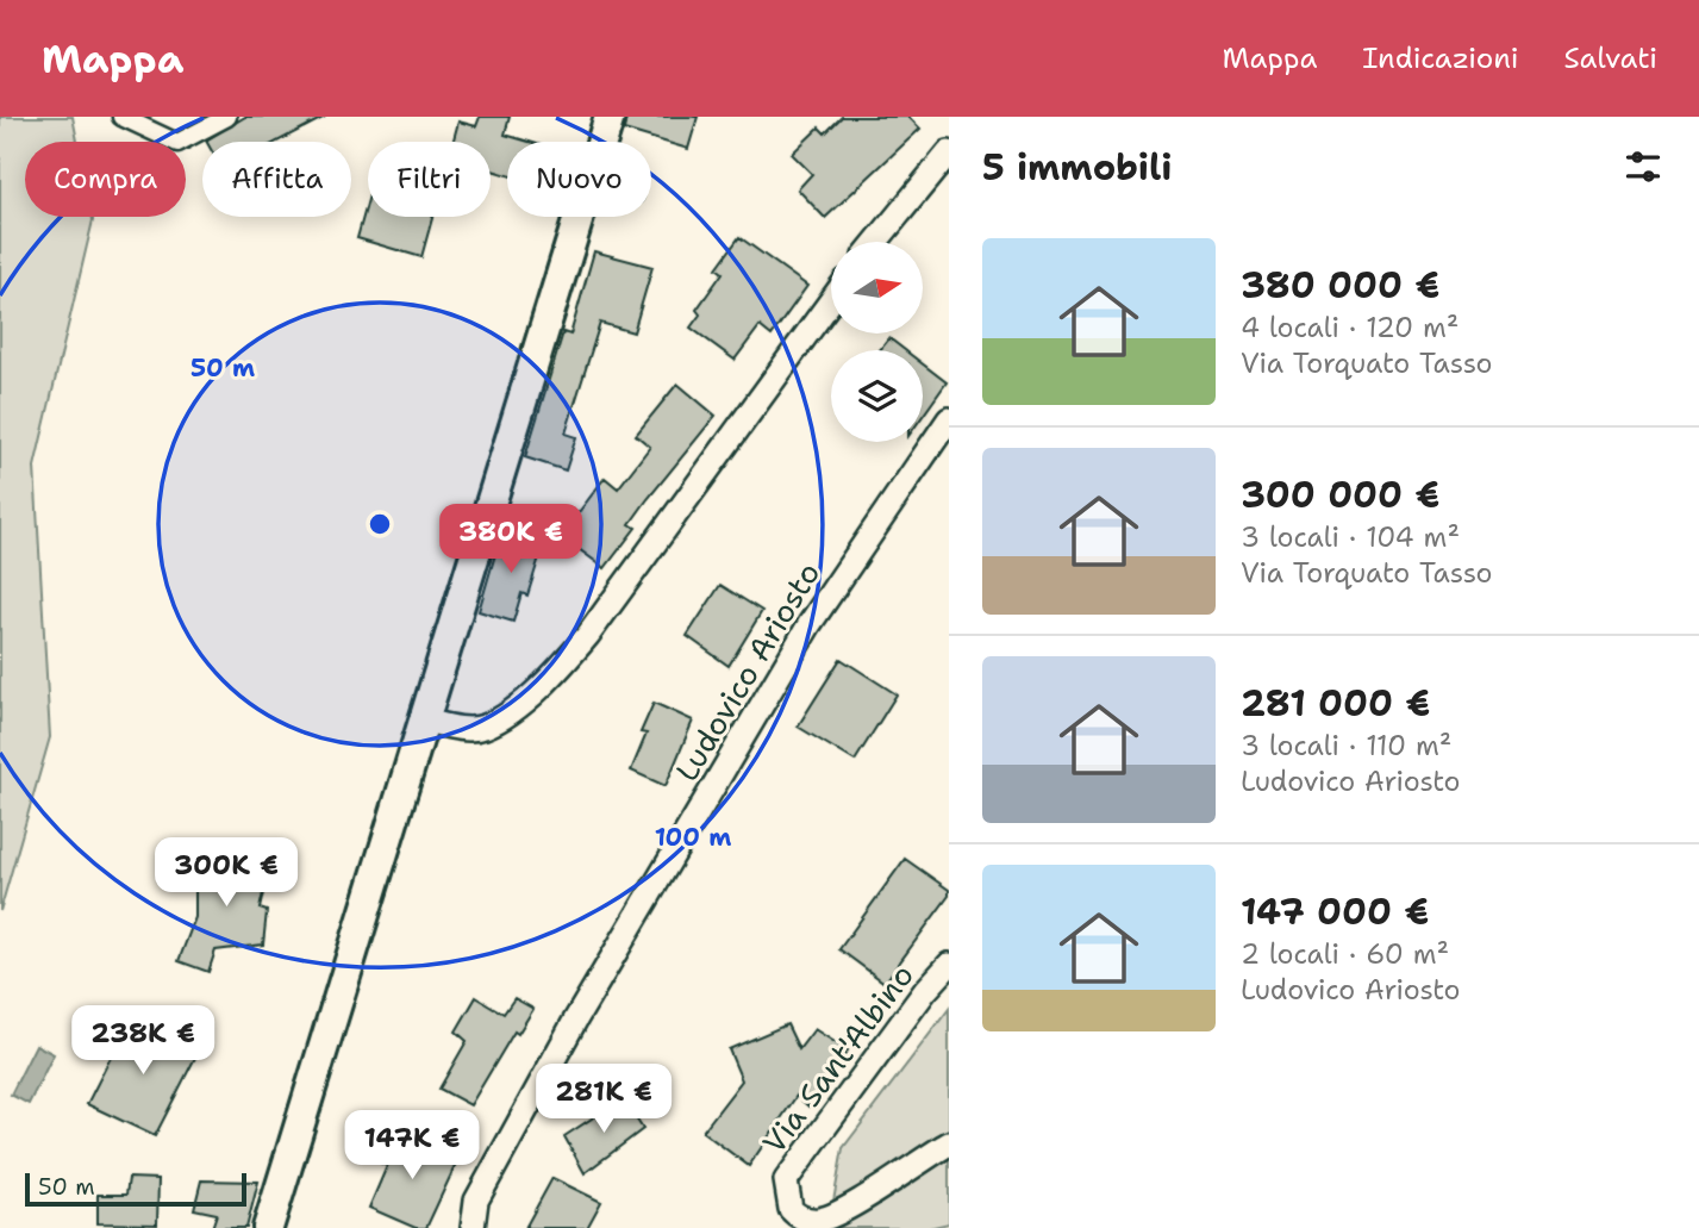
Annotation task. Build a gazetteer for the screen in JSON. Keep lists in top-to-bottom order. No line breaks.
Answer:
{"streets":{"street":["Ludovico Ariosto","Via Sant'Albino"]},"scale_bar":"50 m","north":"right","page":{"header":"Mappa","nav":["Mappa","Indicazioni","Salvati"],"heading":"5 immobili","chip":["Compra","Affitta","Filtri","Nuovo"],"list":[{"name":"380 000 €","note":"4 locali · 120 m² · Via Torquato Tasso"},{"name":"300 000 €","note":"3 locali · 104 m² · Via Torquato Tasso"},{"name":"281 000 €","note":"3 locali · 110 m² · Ludovico Ariosto"},{"name":"147 000 €","note":"2 locali · 60 m² · Ludovico Ariosto"}],"price":["380K €","300K €","238K €","281K €","147K €"],"scale":"50 m"},"rings":["50 m","100 m"]}
